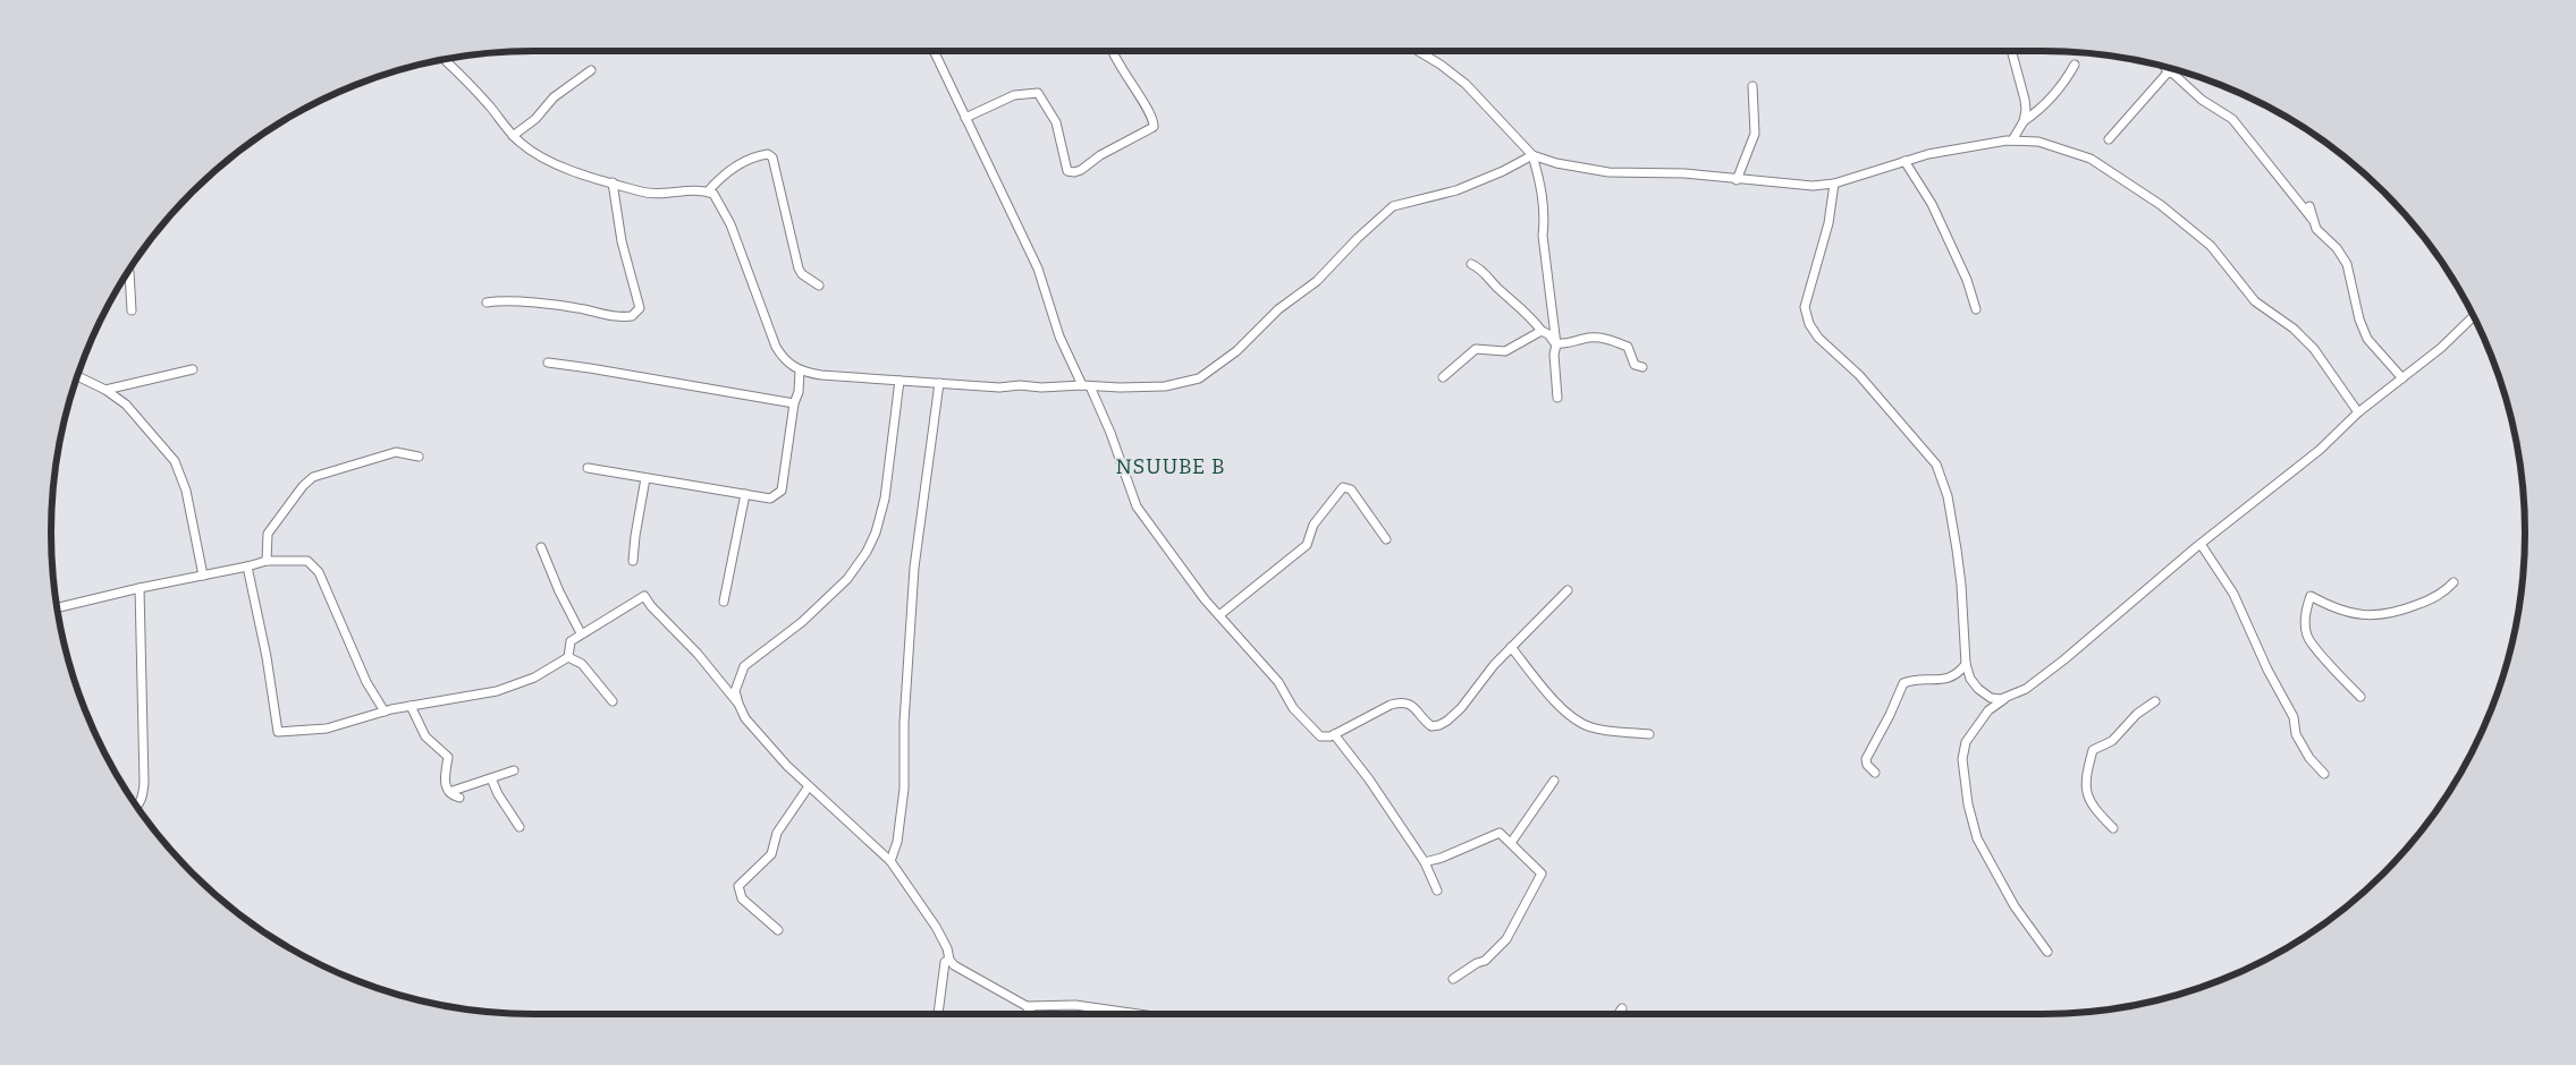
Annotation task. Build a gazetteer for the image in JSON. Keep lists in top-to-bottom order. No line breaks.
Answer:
{"districts":["NSUUBE B"]}
